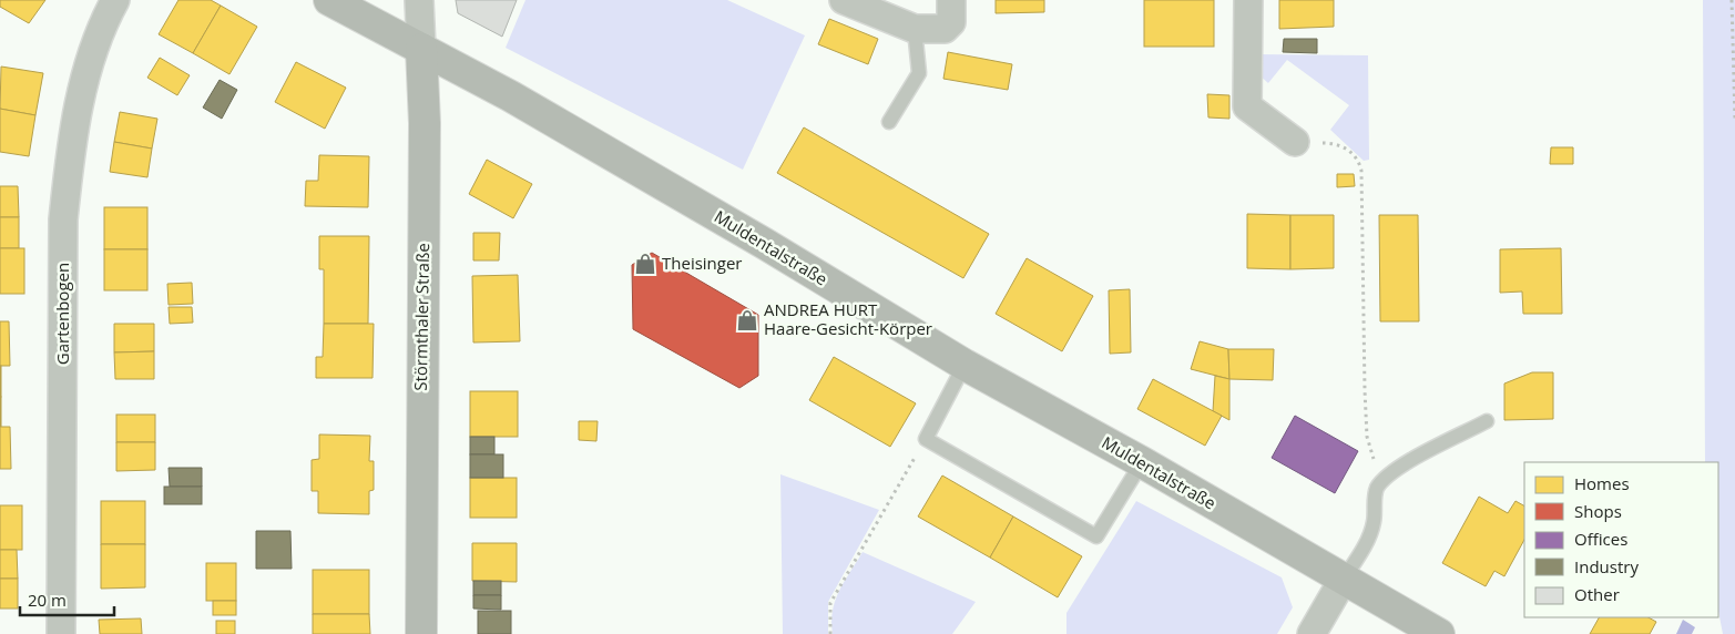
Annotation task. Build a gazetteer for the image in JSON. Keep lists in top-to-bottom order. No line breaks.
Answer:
{"streets":{"main road":["Muldentalstraße","Störmthaler Straße"],"street":["Gartenbogen"]},"crossings":[["Muldentalstraße","Störmthaler Straße"]],"places":{"shop":["Theisinger","ANDREA HURT Haare-Gesicht-Körper"]},"legend":["Homes","Shops","Offices","Industry","Other"],"scale_bar":"20 m"}
